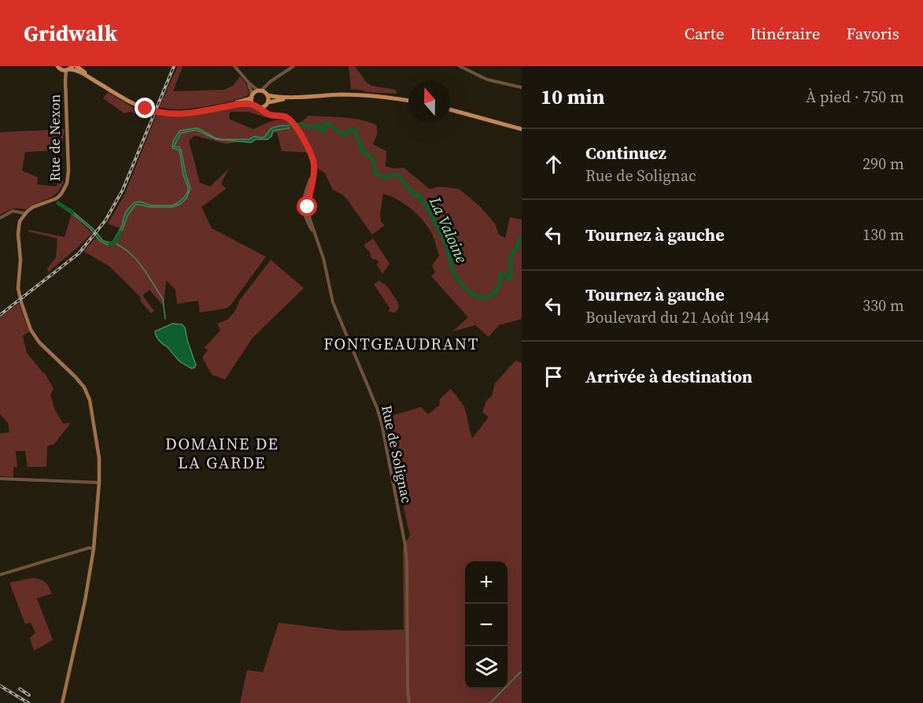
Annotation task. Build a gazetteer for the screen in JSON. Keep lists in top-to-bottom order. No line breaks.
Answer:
{"streets":{"main road":["Rue de Nexon"],"street":["Rue de Solignac"]},"districts":["FONTGEAUDRANT","DOMAINE DE LA GARDE"],"water":["La Valoine"],"north":"top","page":{"header":"Gridwalk","nav":["Carte","Itinéraire","Favoris"],"heading":["10 min","À pied · 750 m"],"list":[["Continuez","Rue de Solignac","290 m"],["Tournez à gauche","130 m"],["Tournez à gauche","Boulevard du 21 Août 1944","330 m"],"Arrivée à destination"],"map_buttons":["+","−"]}}
